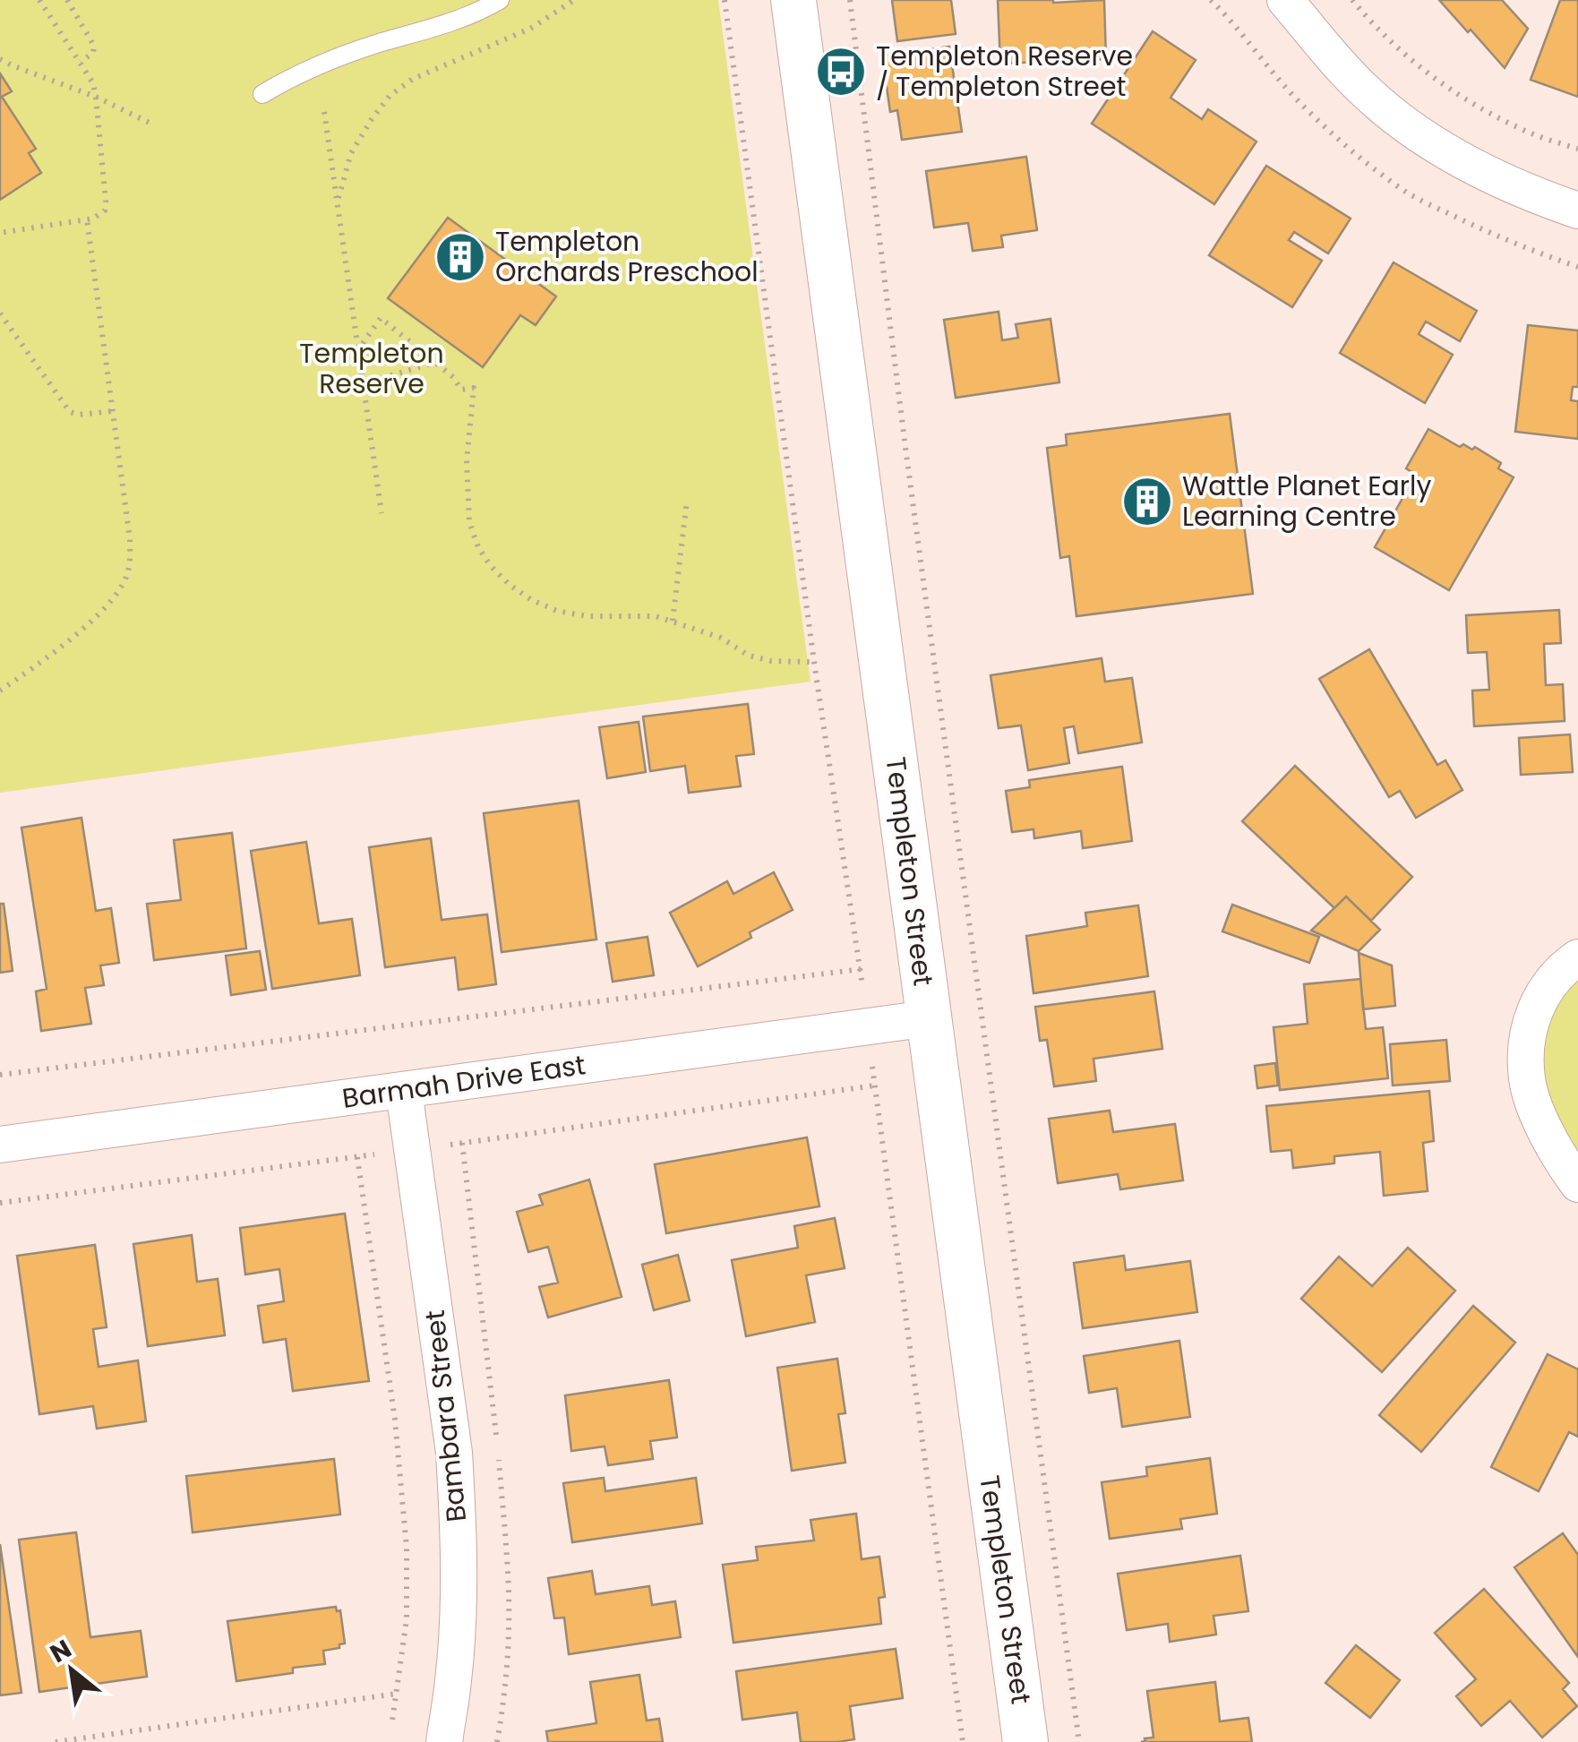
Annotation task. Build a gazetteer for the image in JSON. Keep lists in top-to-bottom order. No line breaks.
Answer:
{"streets":{"street":["Templeton Street","Barmah Drive East","Bambara Street"]},"crossings":[["Templeton Street","Barmah Drive East"],["Barmah Drive East","Bambara Street"]],"parks":["Templeton Reserve"],"places":{"bus stop":["Templeton Reserve / Templeton Street"],"building":["Templeton Orchards Preschool","Wattle Planet Early Learning Centre"]},"north":"top left"}
